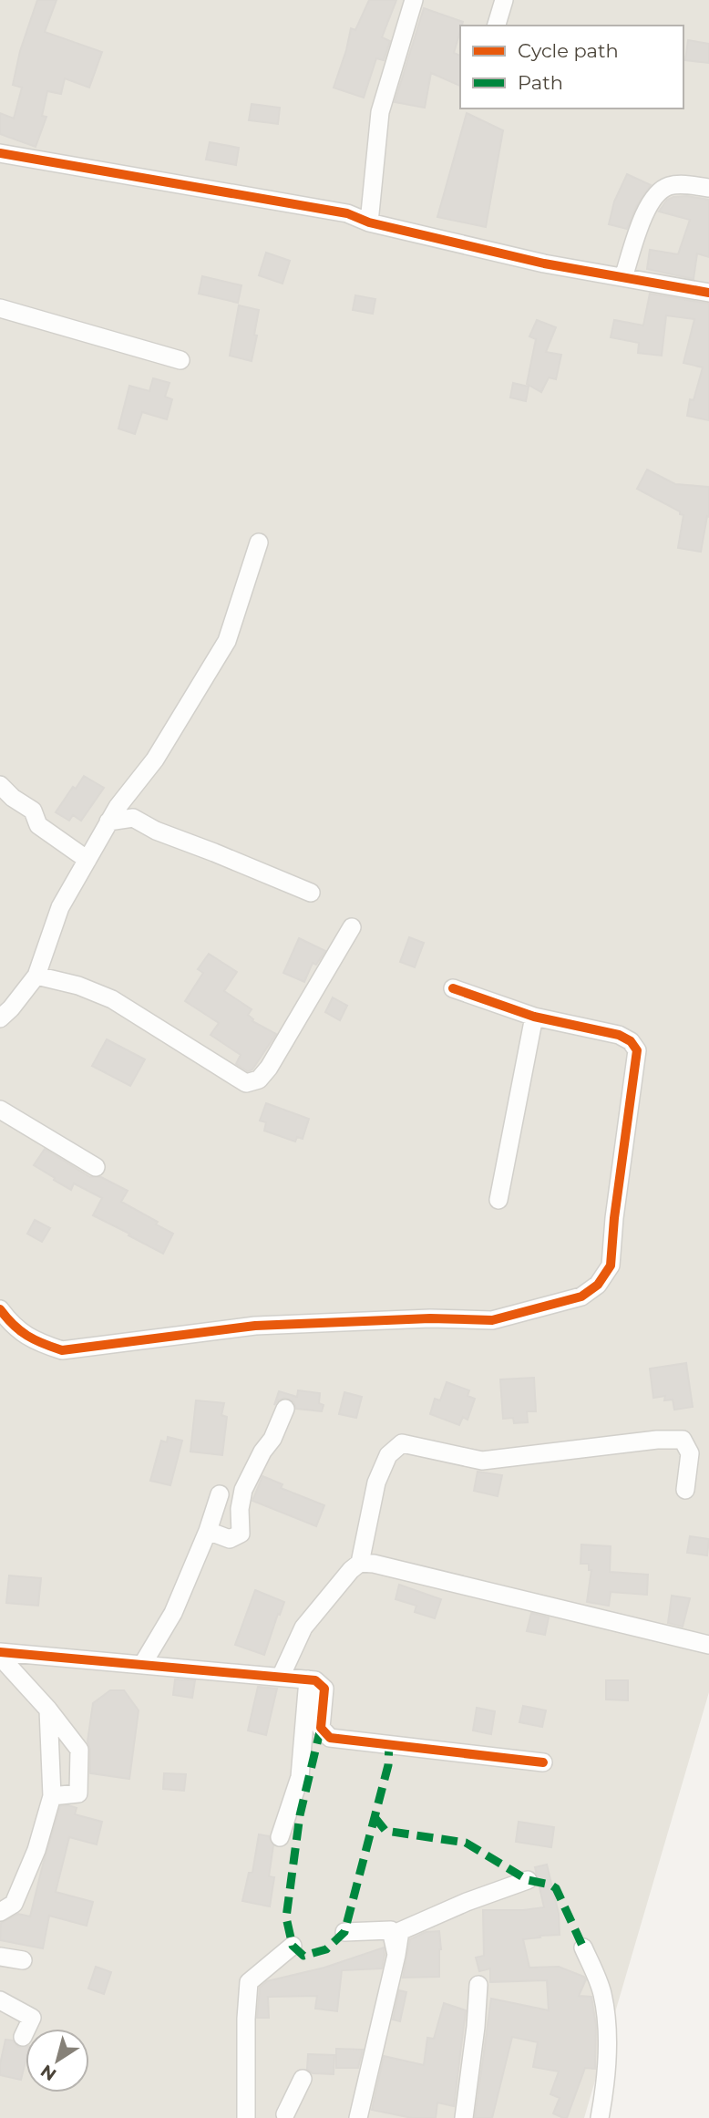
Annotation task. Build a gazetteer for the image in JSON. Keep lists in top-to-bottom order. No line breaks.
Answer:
{"legend":["Cycle path","Path"],"north":"bottom left"}
